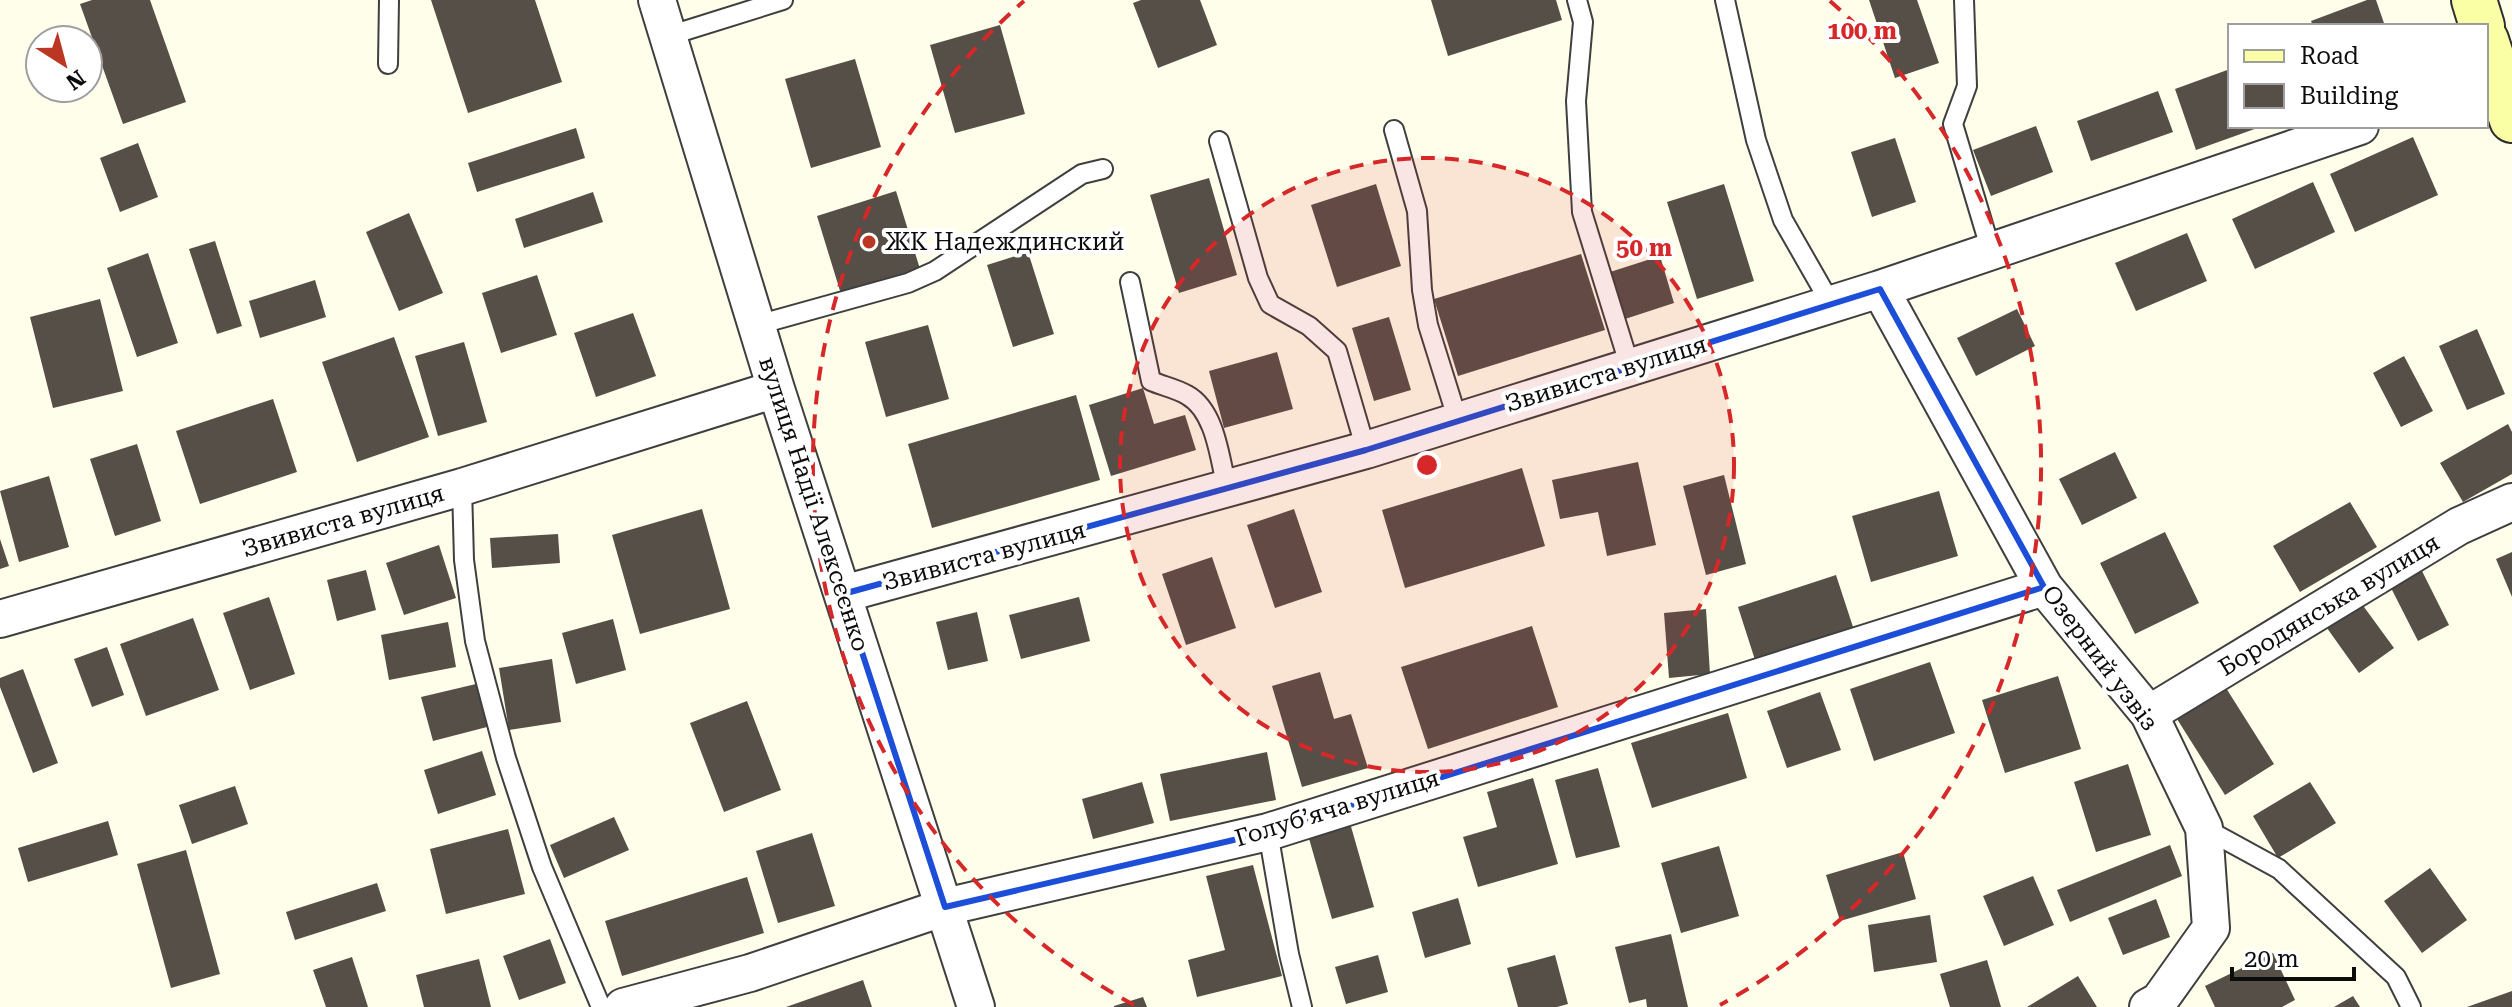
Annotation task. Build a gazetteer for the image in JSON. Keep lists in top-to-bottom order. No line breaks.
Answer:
{"streets":{"street":["Звивиста вулиця","вулиця Надії Алексєєнко","Бородянська вулиця","Озерний узвіз","Голубʼяча вулиця"]},"crossings":[["Звивиста вулиця","вулиця Надії Алексєєнко"],["Звивиста вулиця","Озерний узвіз"],["вулиця Надії Алексєєнко","Голубʼяча вулиця"],["Бородянська вулиця","Озерний узвіз"],["Озерний узвіз","Голубʼяча вулиця"]],"places":["ЖК Надеждинский"],"legend":["Road","Building"],"scale_bar":"20 m","north":"bottom right","rings":["100 m","50 m"]}
